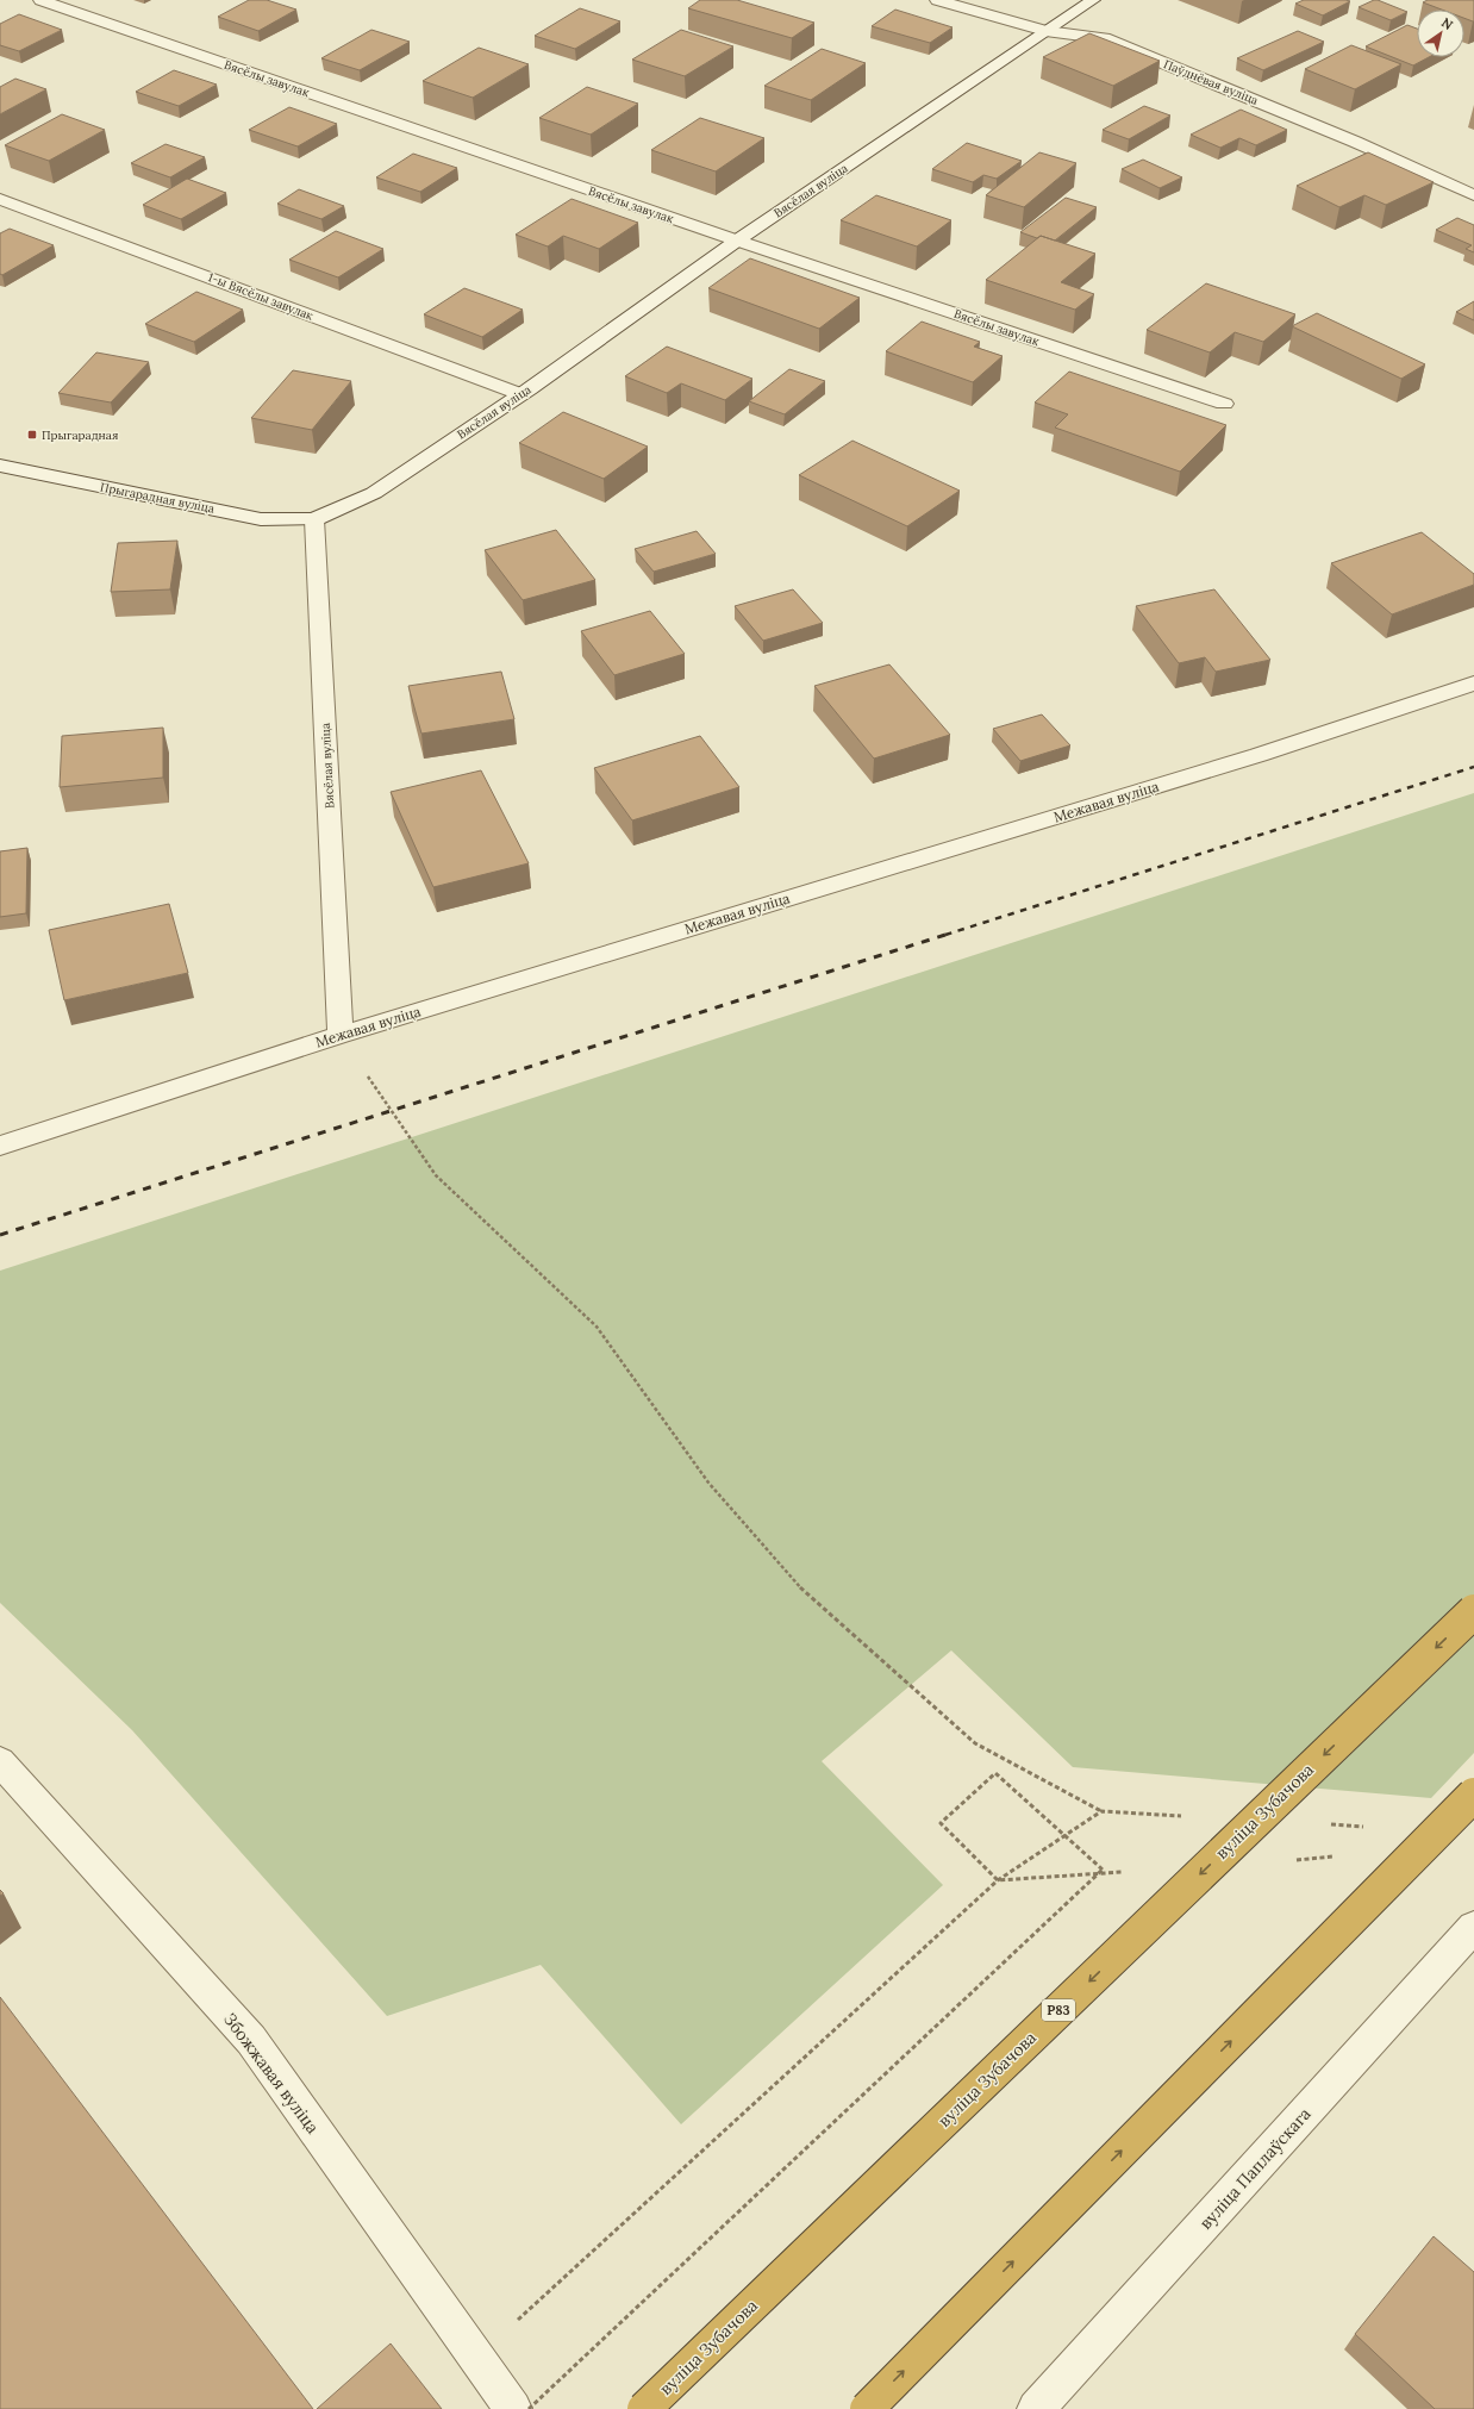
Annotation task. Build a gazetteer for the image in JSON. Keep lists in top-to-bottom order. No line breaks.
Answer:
{"streets":{"highway":["вуліца Зубачова","Р83"],"street":["Вясёлы завулак","Паўднёвая вуліца","Вясёлая вуліца","1-ы Вясёлы завулак","Прыгарадная вуліца","Межавая вуліца","Збожжавая вуліца","вуліца Паплаўскага"]},"crossings":[["Вясёлы завулак","Вясёлая вуліца"],["Паўднёвая вуліца","Вясёлая вуліца"],["Вясёлая вуліца","1-ы Вясёлы завулак"],["Вясёлая вуліца","Прыгарадная вуліца"],["Вясёлая вуліца","Межавая вуліца"]],"places":{"transit":["Прыгарадная"]},"north":"top right"}
